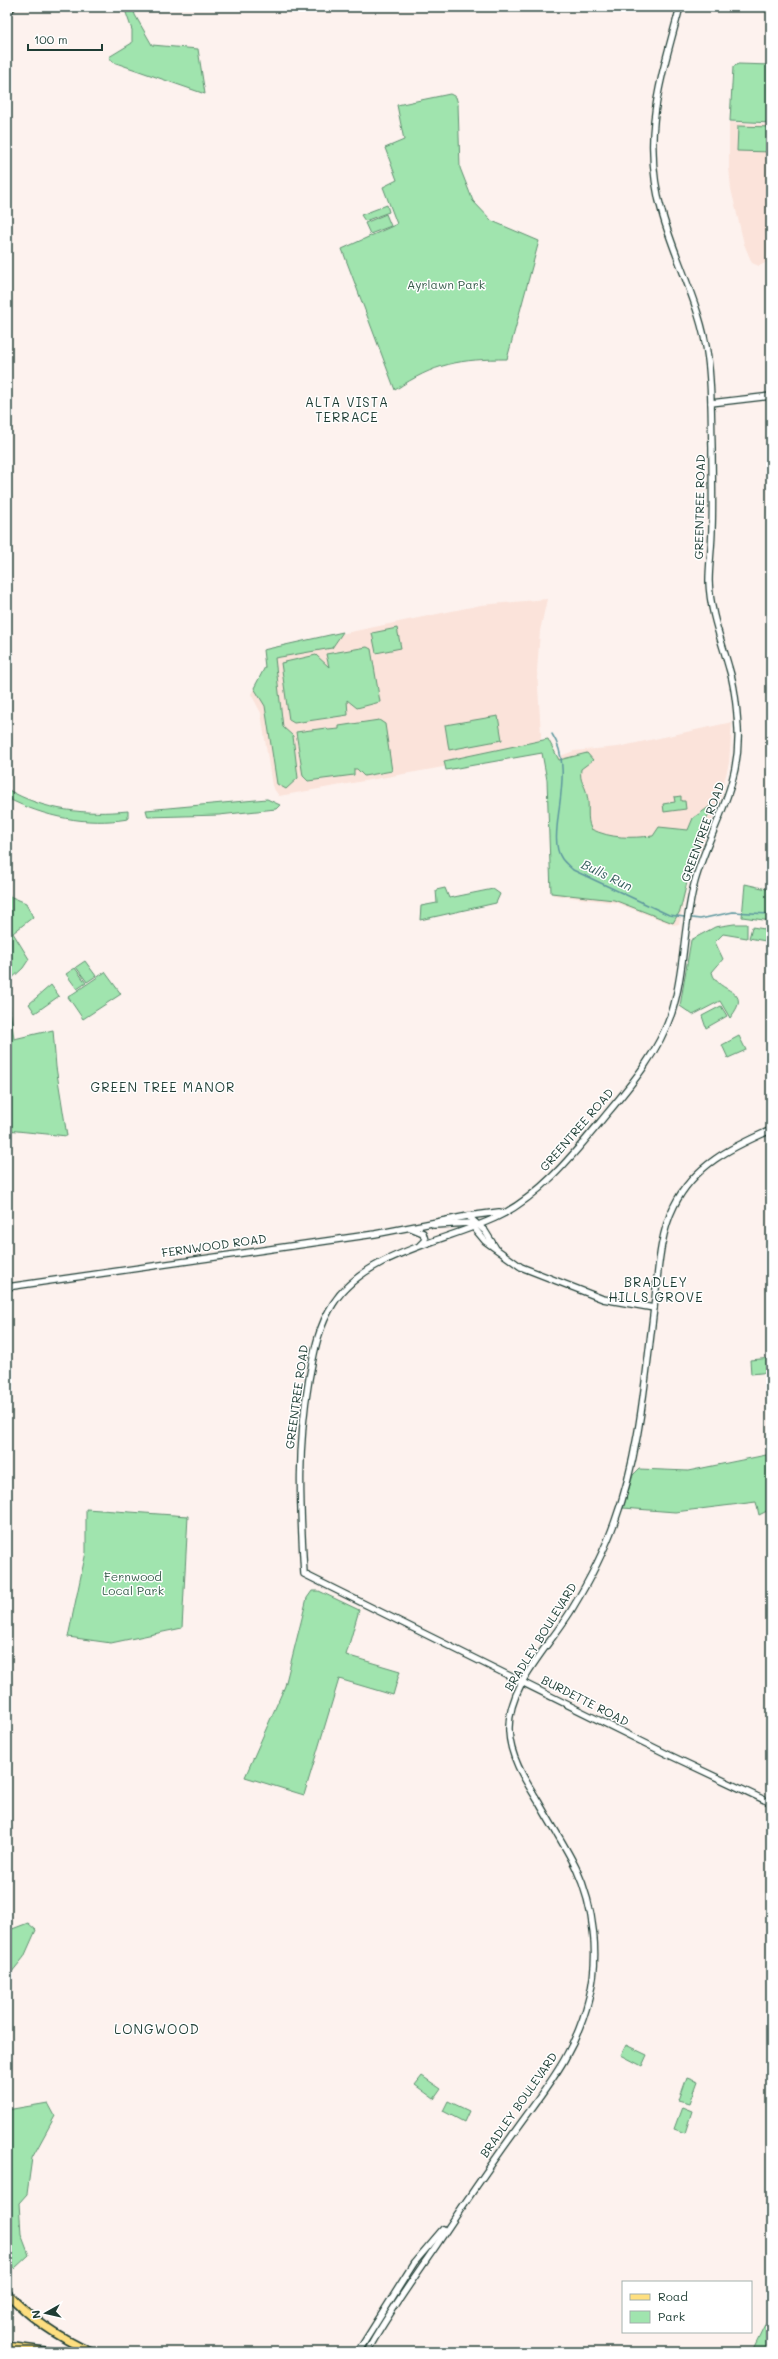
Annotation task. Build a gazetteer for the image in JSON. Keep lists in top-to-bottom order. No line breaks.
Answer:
{"streets":{"street":["GREENTREE ROAD","FERNWOOD ROAD","BRADLEY BOULEVARD","BURDETTE ROAD"]},"crossings":[["GREENTREE ROAD","FERNWOOD ROAD"],["GREENTREE ROAD","BURDETTE ROAD"],["BRADLEY BOULEVARD","BURDETTE ROAD"]],"districts":["ALTA VISTA TERRACE","GREEN TREE MANOR","BRADLEY HILLS GROVE","LONGWOOD"],"water":["Bulls Run"],"parks":["Ayrlawn Park","Fernwood Local Park"],"legend":["Road","Park"],"scale_bar":"100 m","north":"left"}
